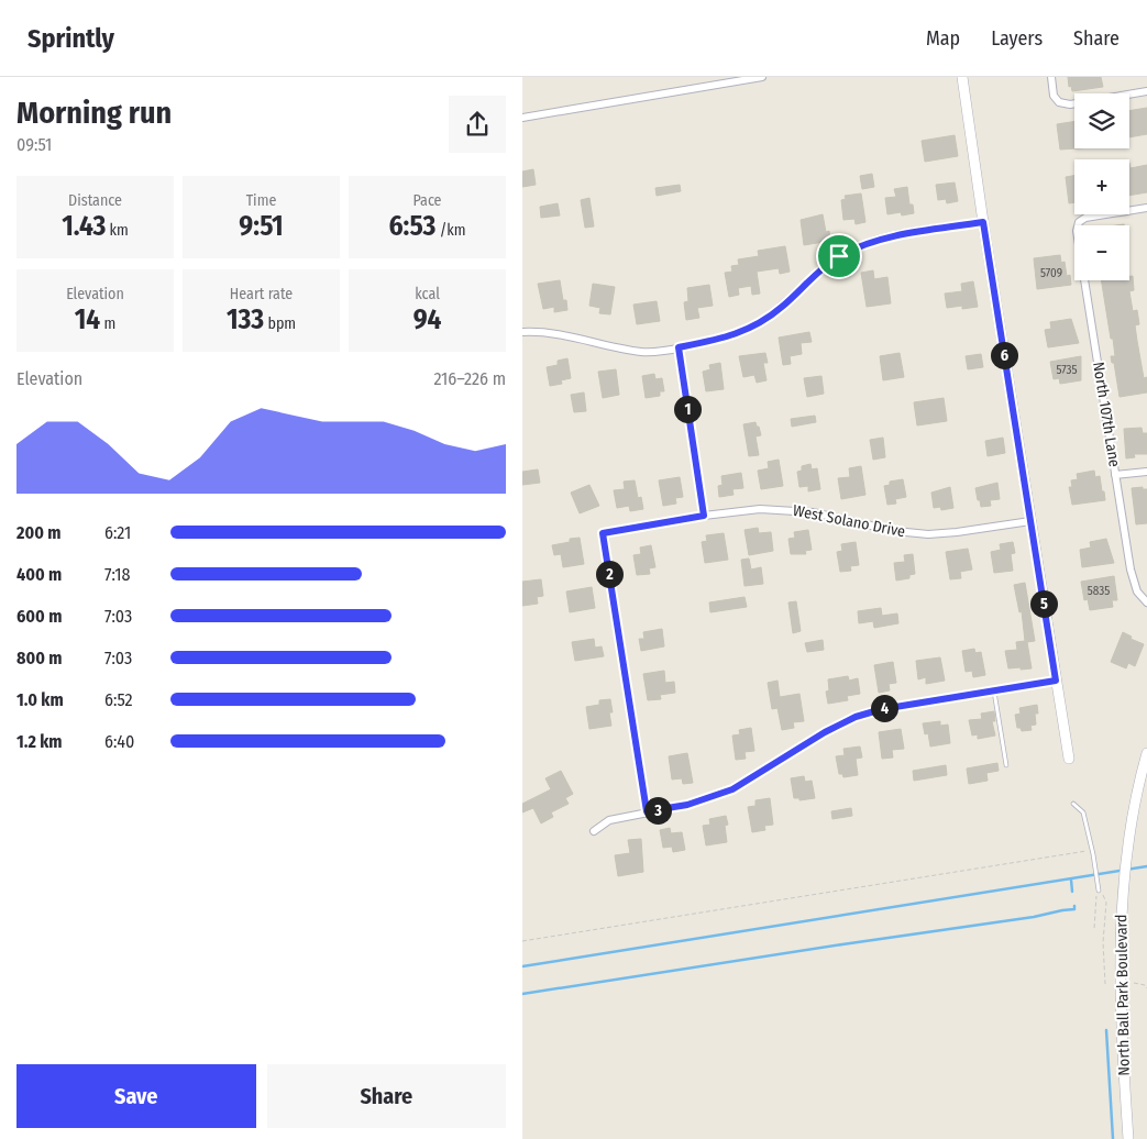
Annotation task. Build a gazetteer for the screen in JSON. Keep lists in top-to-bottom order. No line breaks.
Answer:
{"streets":{"street":["North 107th Lane","West Solano Drive","North Ball Park Boulevard"]},"house_numbers":["5709","5735","5835"],"page":{"header":"Sprintly","nav":["Map","Layers","Share"],"heading":["Morning run","09:51"],"map_buttons":["+","−"],"stats":[["Distance","1.43 km"],["Time","9:51"],["Pace","6:53 /km"],["Elevation","14 m"],["Heart rate","133 bpm"],["kcal","94"]],"pins":["6","1","2","5","4","3"],"chart":["Elevation","216–226 m"],"list":[{"name":"200 m","note":"6:21"},{"name":"400 m","note":"7:18"},{"name":"600 m","note":"7:03"},{"name":"800 m","note":"7:03"},{"name":"1.0 km","note":"6:52"},{"name":"1.2 km","note":"6:40"}],"buttons":["Save","Share"]}}
